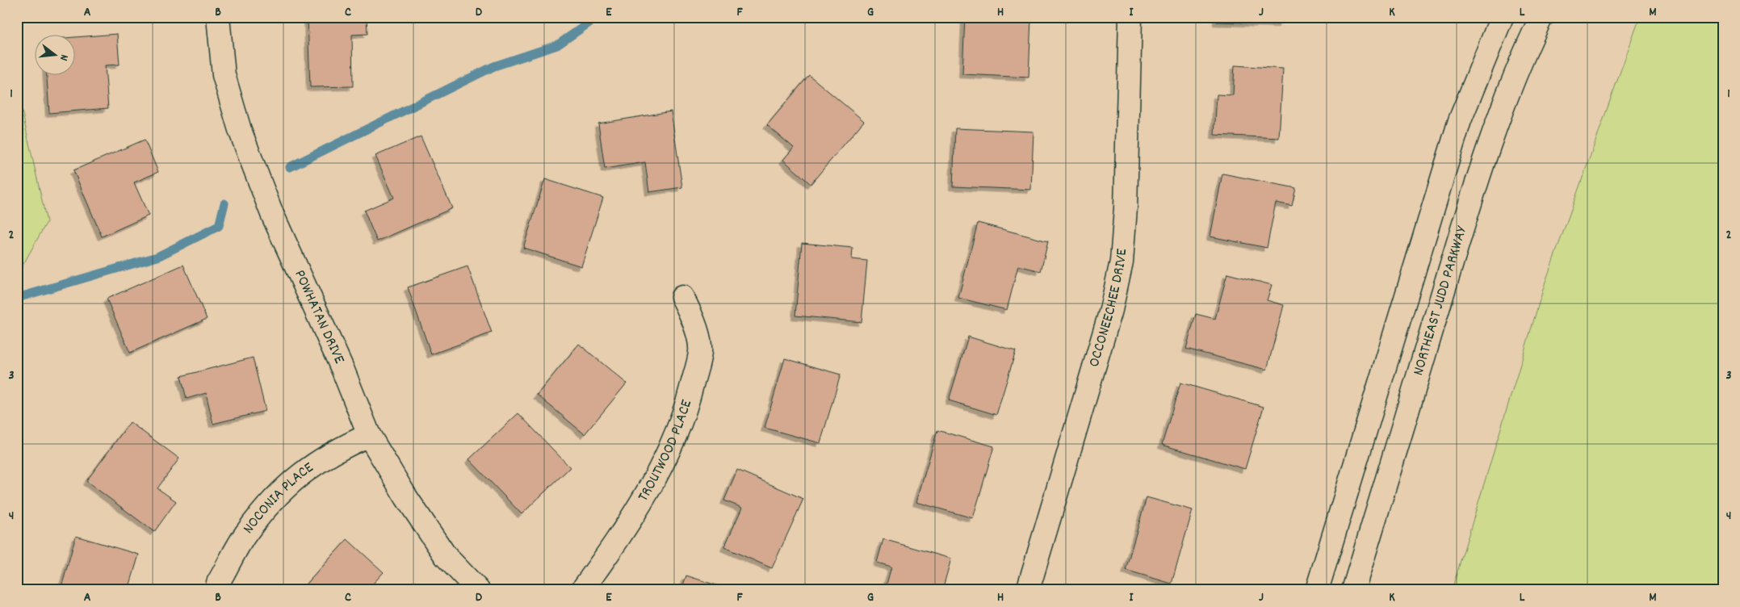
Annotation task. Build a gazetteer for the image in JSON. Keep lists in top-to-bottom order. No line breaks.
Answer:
{"streets":{"main road":["NORTHEAST JUDD PARKWAY","OCCONEECHEE DRIVE","POWHATAN DRIVE","TROUTWOOD PLACE","NOCONIA PLACE"]},"crossings":[["POWHATAN DRIVE","NOCONIA PLACE"]],"north":"right","grid":{"columns":["A","B","C","D","E","F","G","H","I","J","K","L","M"],"rows":["1","2","3","4"]}}
